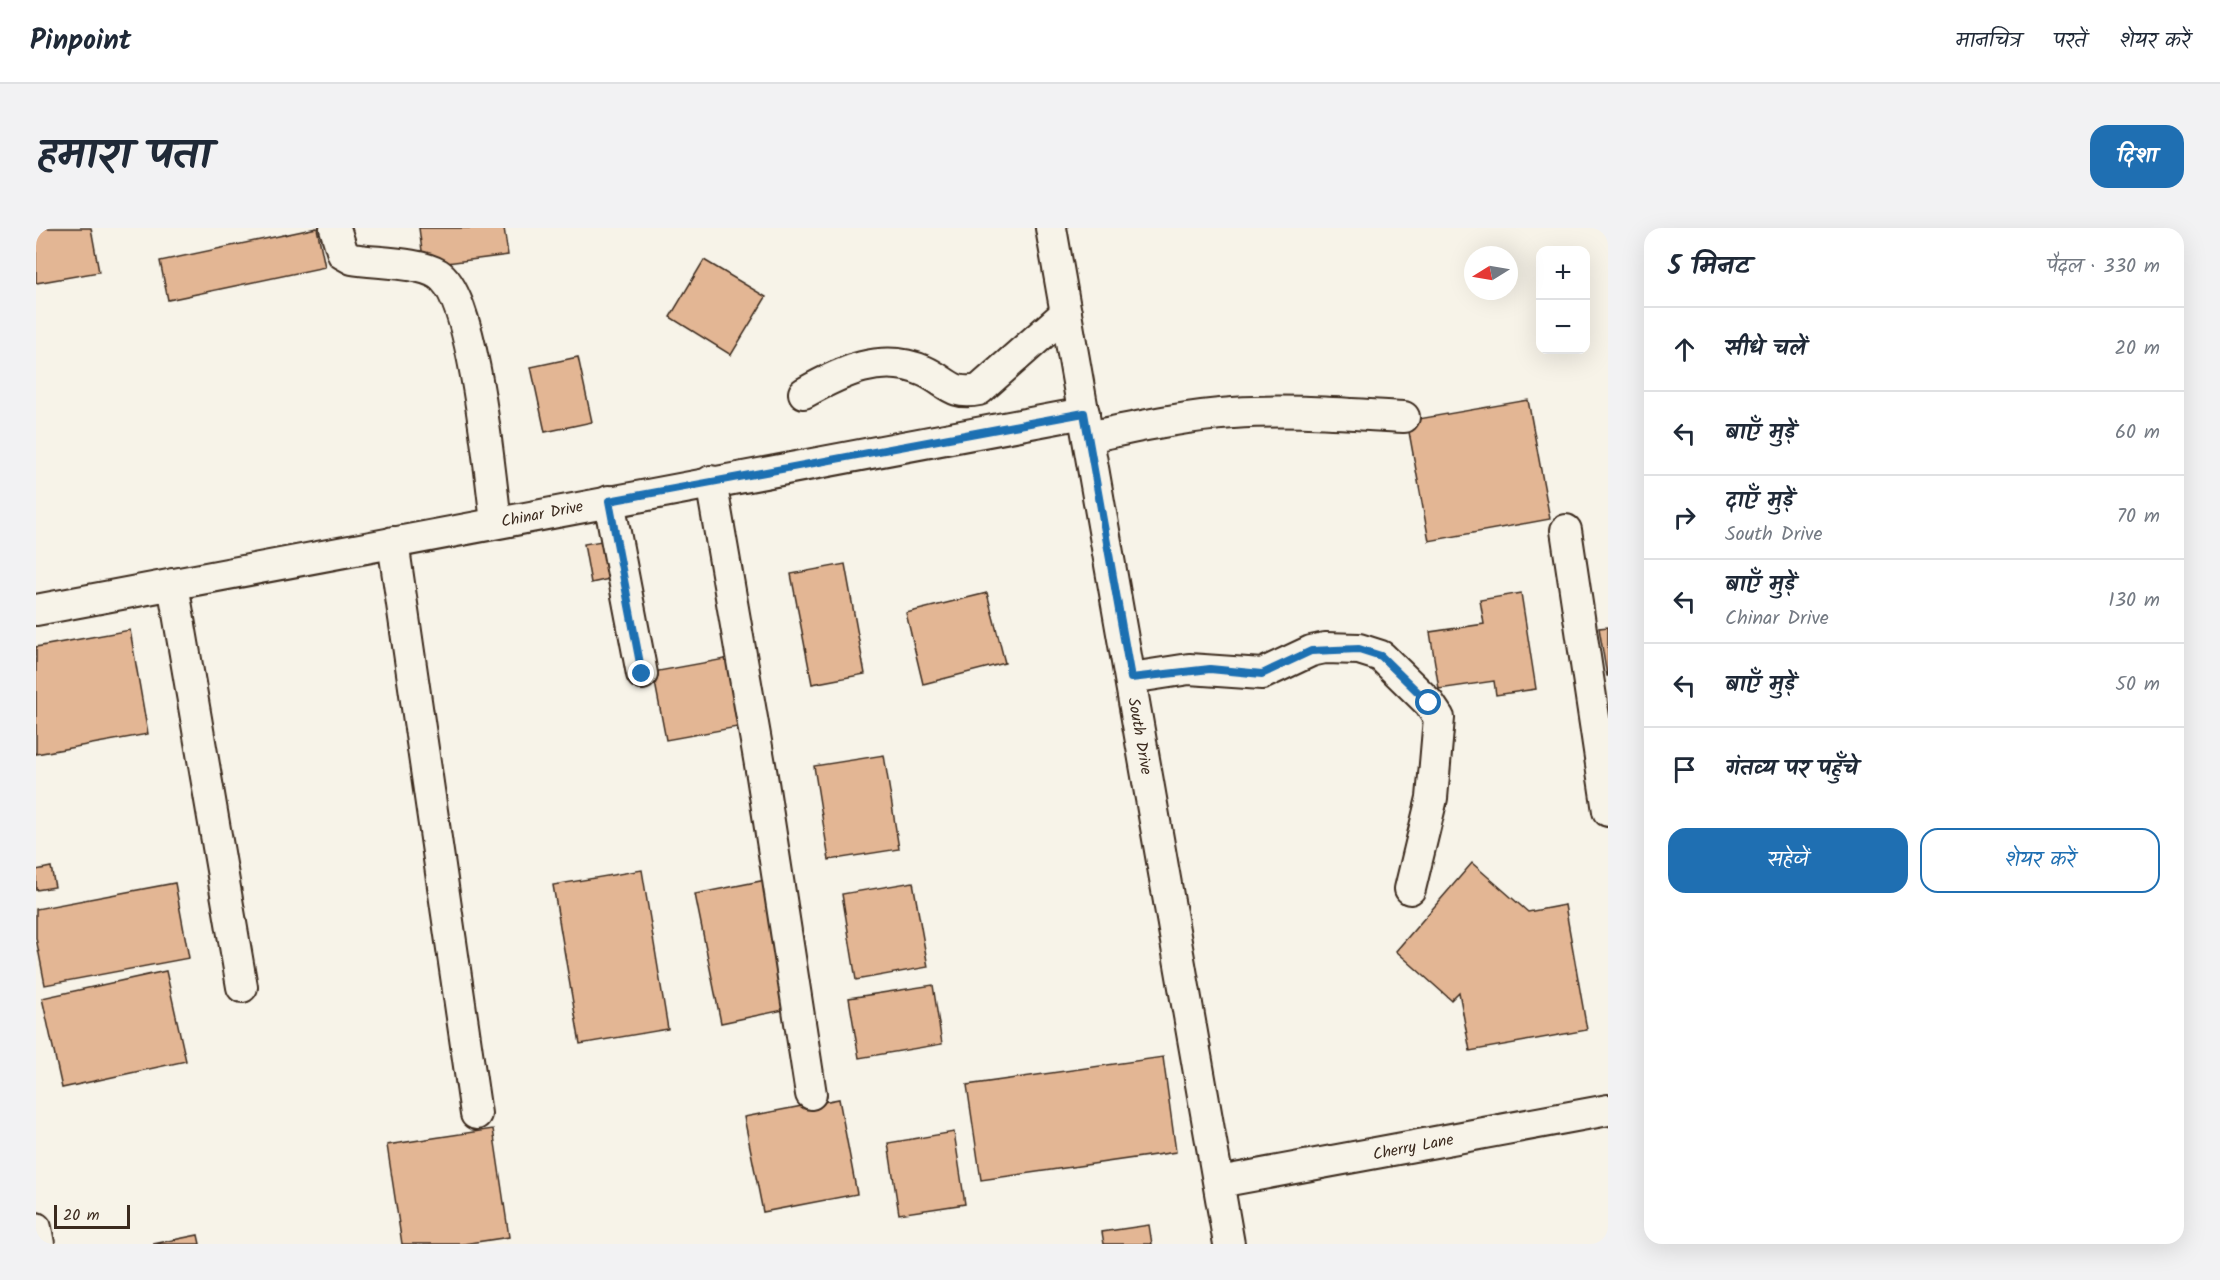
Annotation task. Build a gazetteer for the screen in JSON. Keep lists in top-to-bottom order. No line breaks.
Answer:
{"streets":{"street":["Chinar Drive","South Drive","Cherry Lane"]},"crossings":[["Chinar Drive","South Drive"],["South Drive","Cherry Lane"]],"scale_bar":"20 m","north":"left","page":{"header":"Pinpoint","nav":["मानचित्र","परतें","शेयर करें"],"title":"हमारा पता","buttons":["दिशा",["सहेजें","शेयर करें"]],"heading":["5 मिनट","पैदल · 330 m"],"map_buttons":["+","−"],"list":[["सीधे चलें","20 m"],["बाएँ मुड़ें","60 m"],["दाएँ मुड़ें","South Drive","70 m"],["बाएँ मुड़ें","Chinar Drive","130 m"],["बाएँ मुड़ें","50 m"],"गंतव्य पर पहुँचे"],"scale":"20 m"}}
